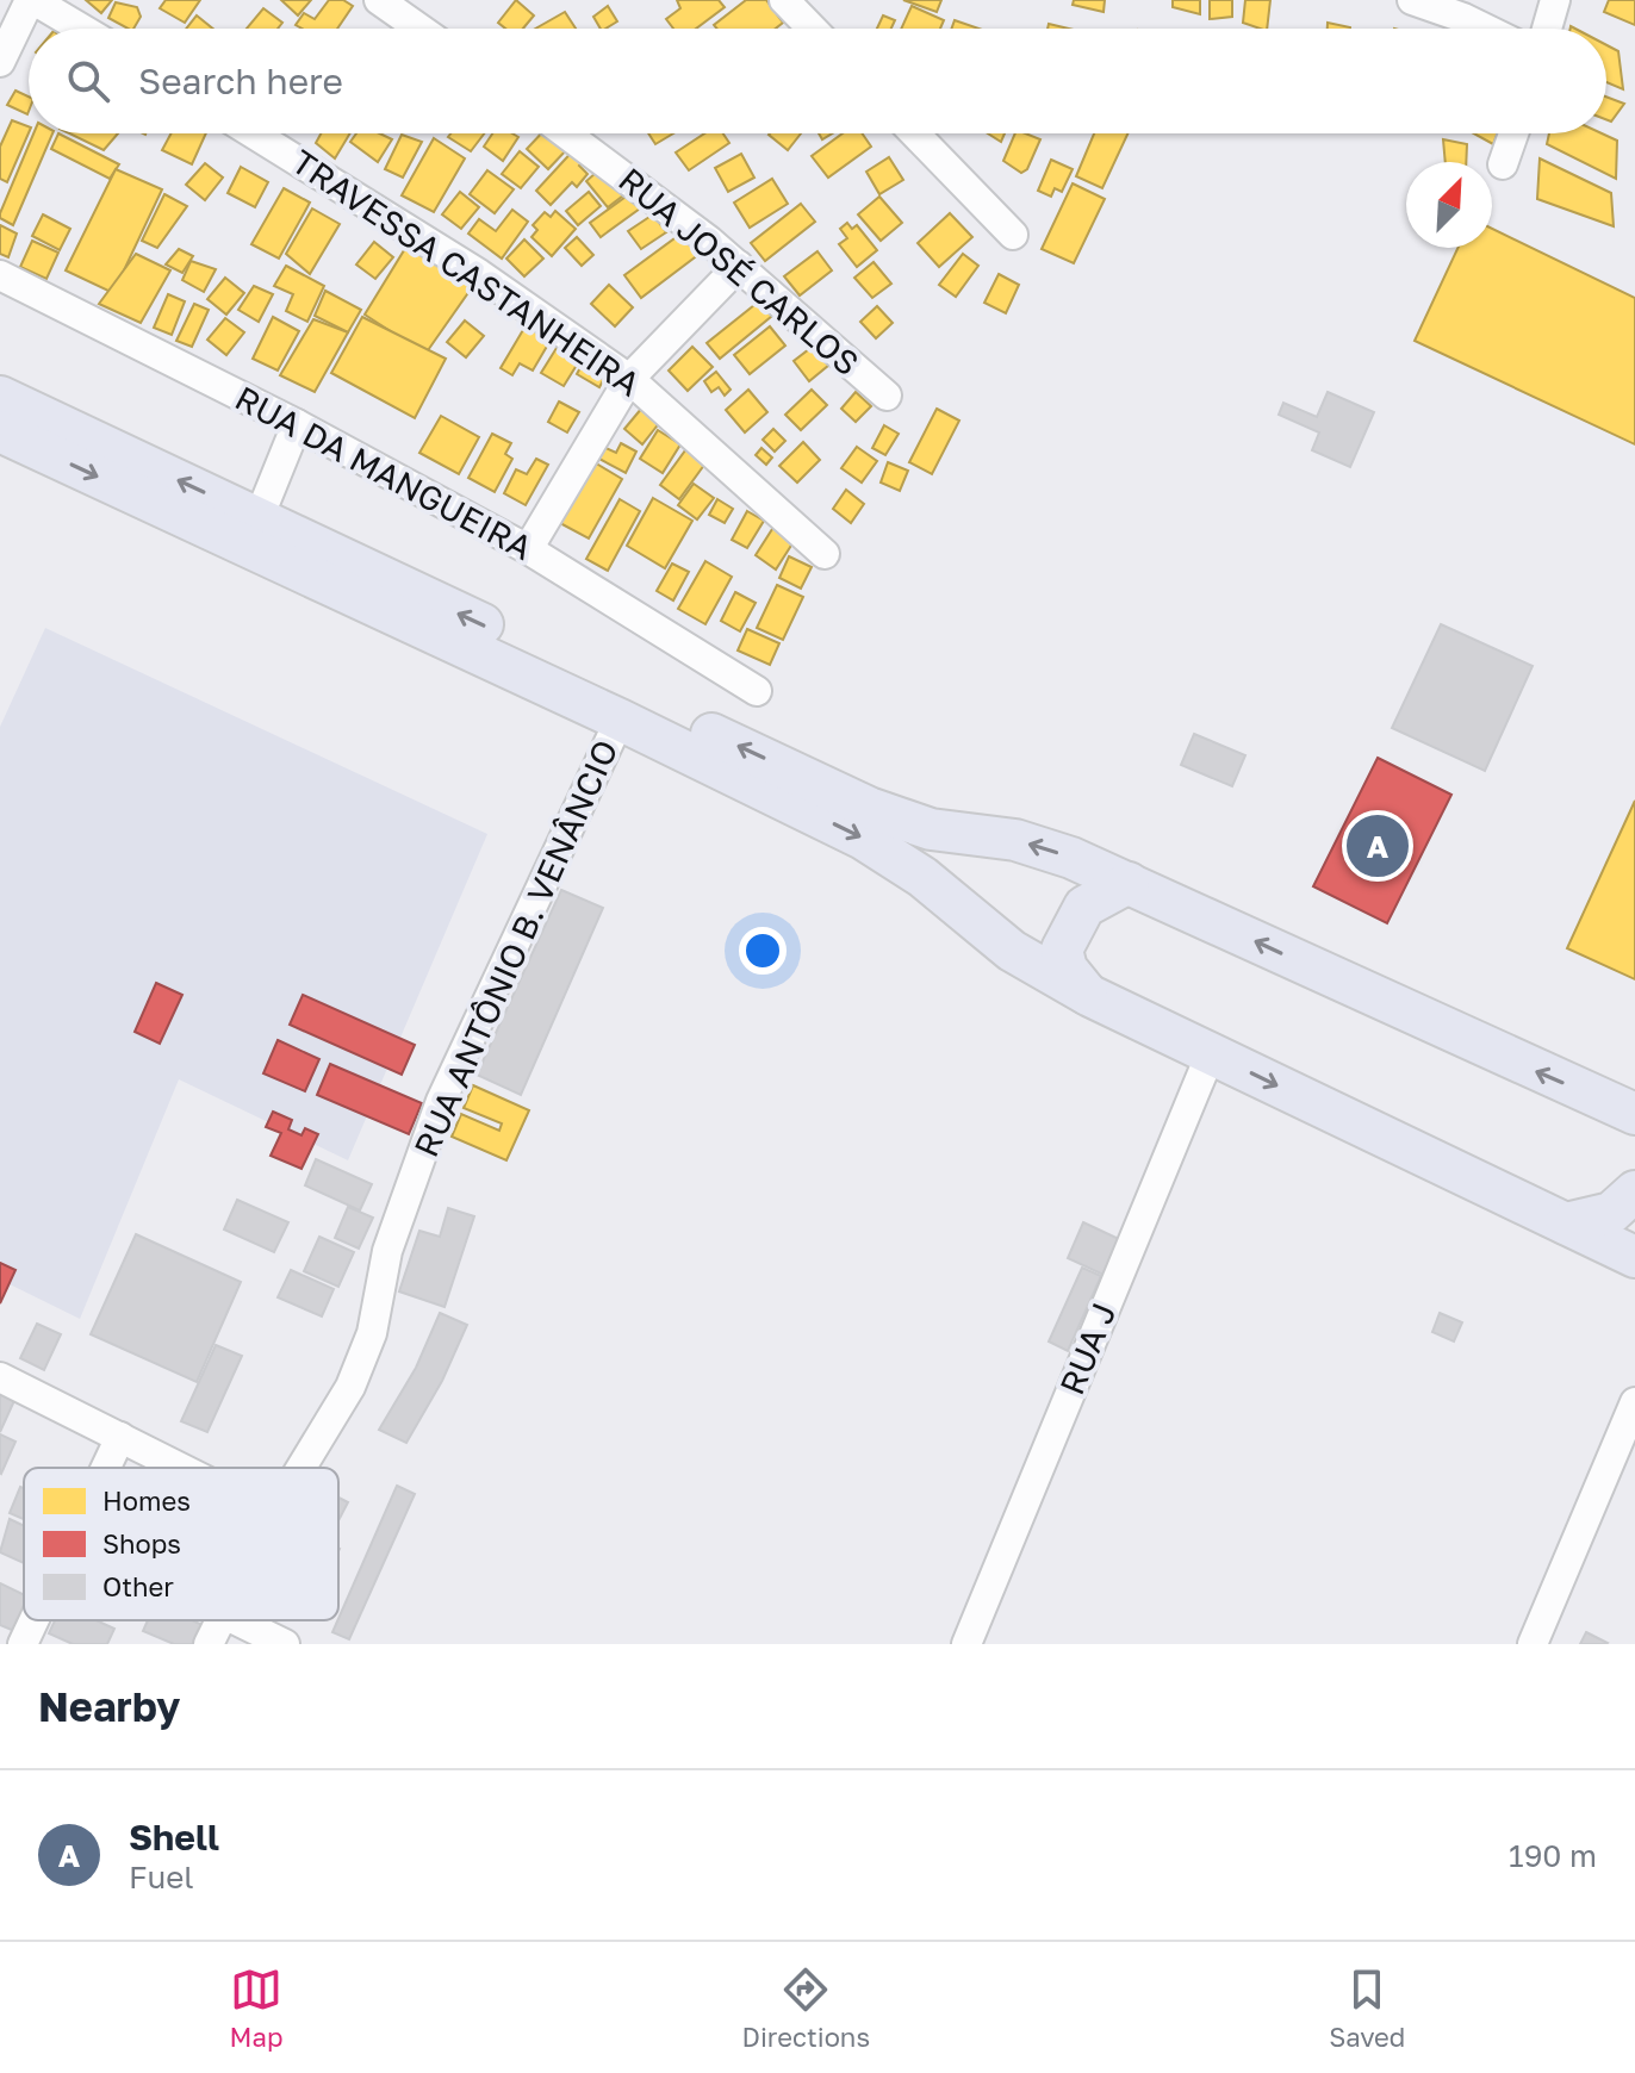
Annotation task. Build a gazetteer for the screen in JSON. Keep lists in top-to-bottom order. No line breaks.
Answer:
{"streets":{"street":["RUA JOSÉ CARLOS","TRAVESSA CASTANHEIRA","RUA DA MANGUEIRA","RUA ANTÔNIO B. VENÂNCIO","RUA J"]},"legend":["Homes","Shops","Other"],"north":"top right","page":{"search":"Search here","pins":"A","heading":"Nearby","list":[{"mark":"A","name":"Shell","note":"Fuel","value":"190 m"}],"nav":["Map","Directions","Saved"]}}
